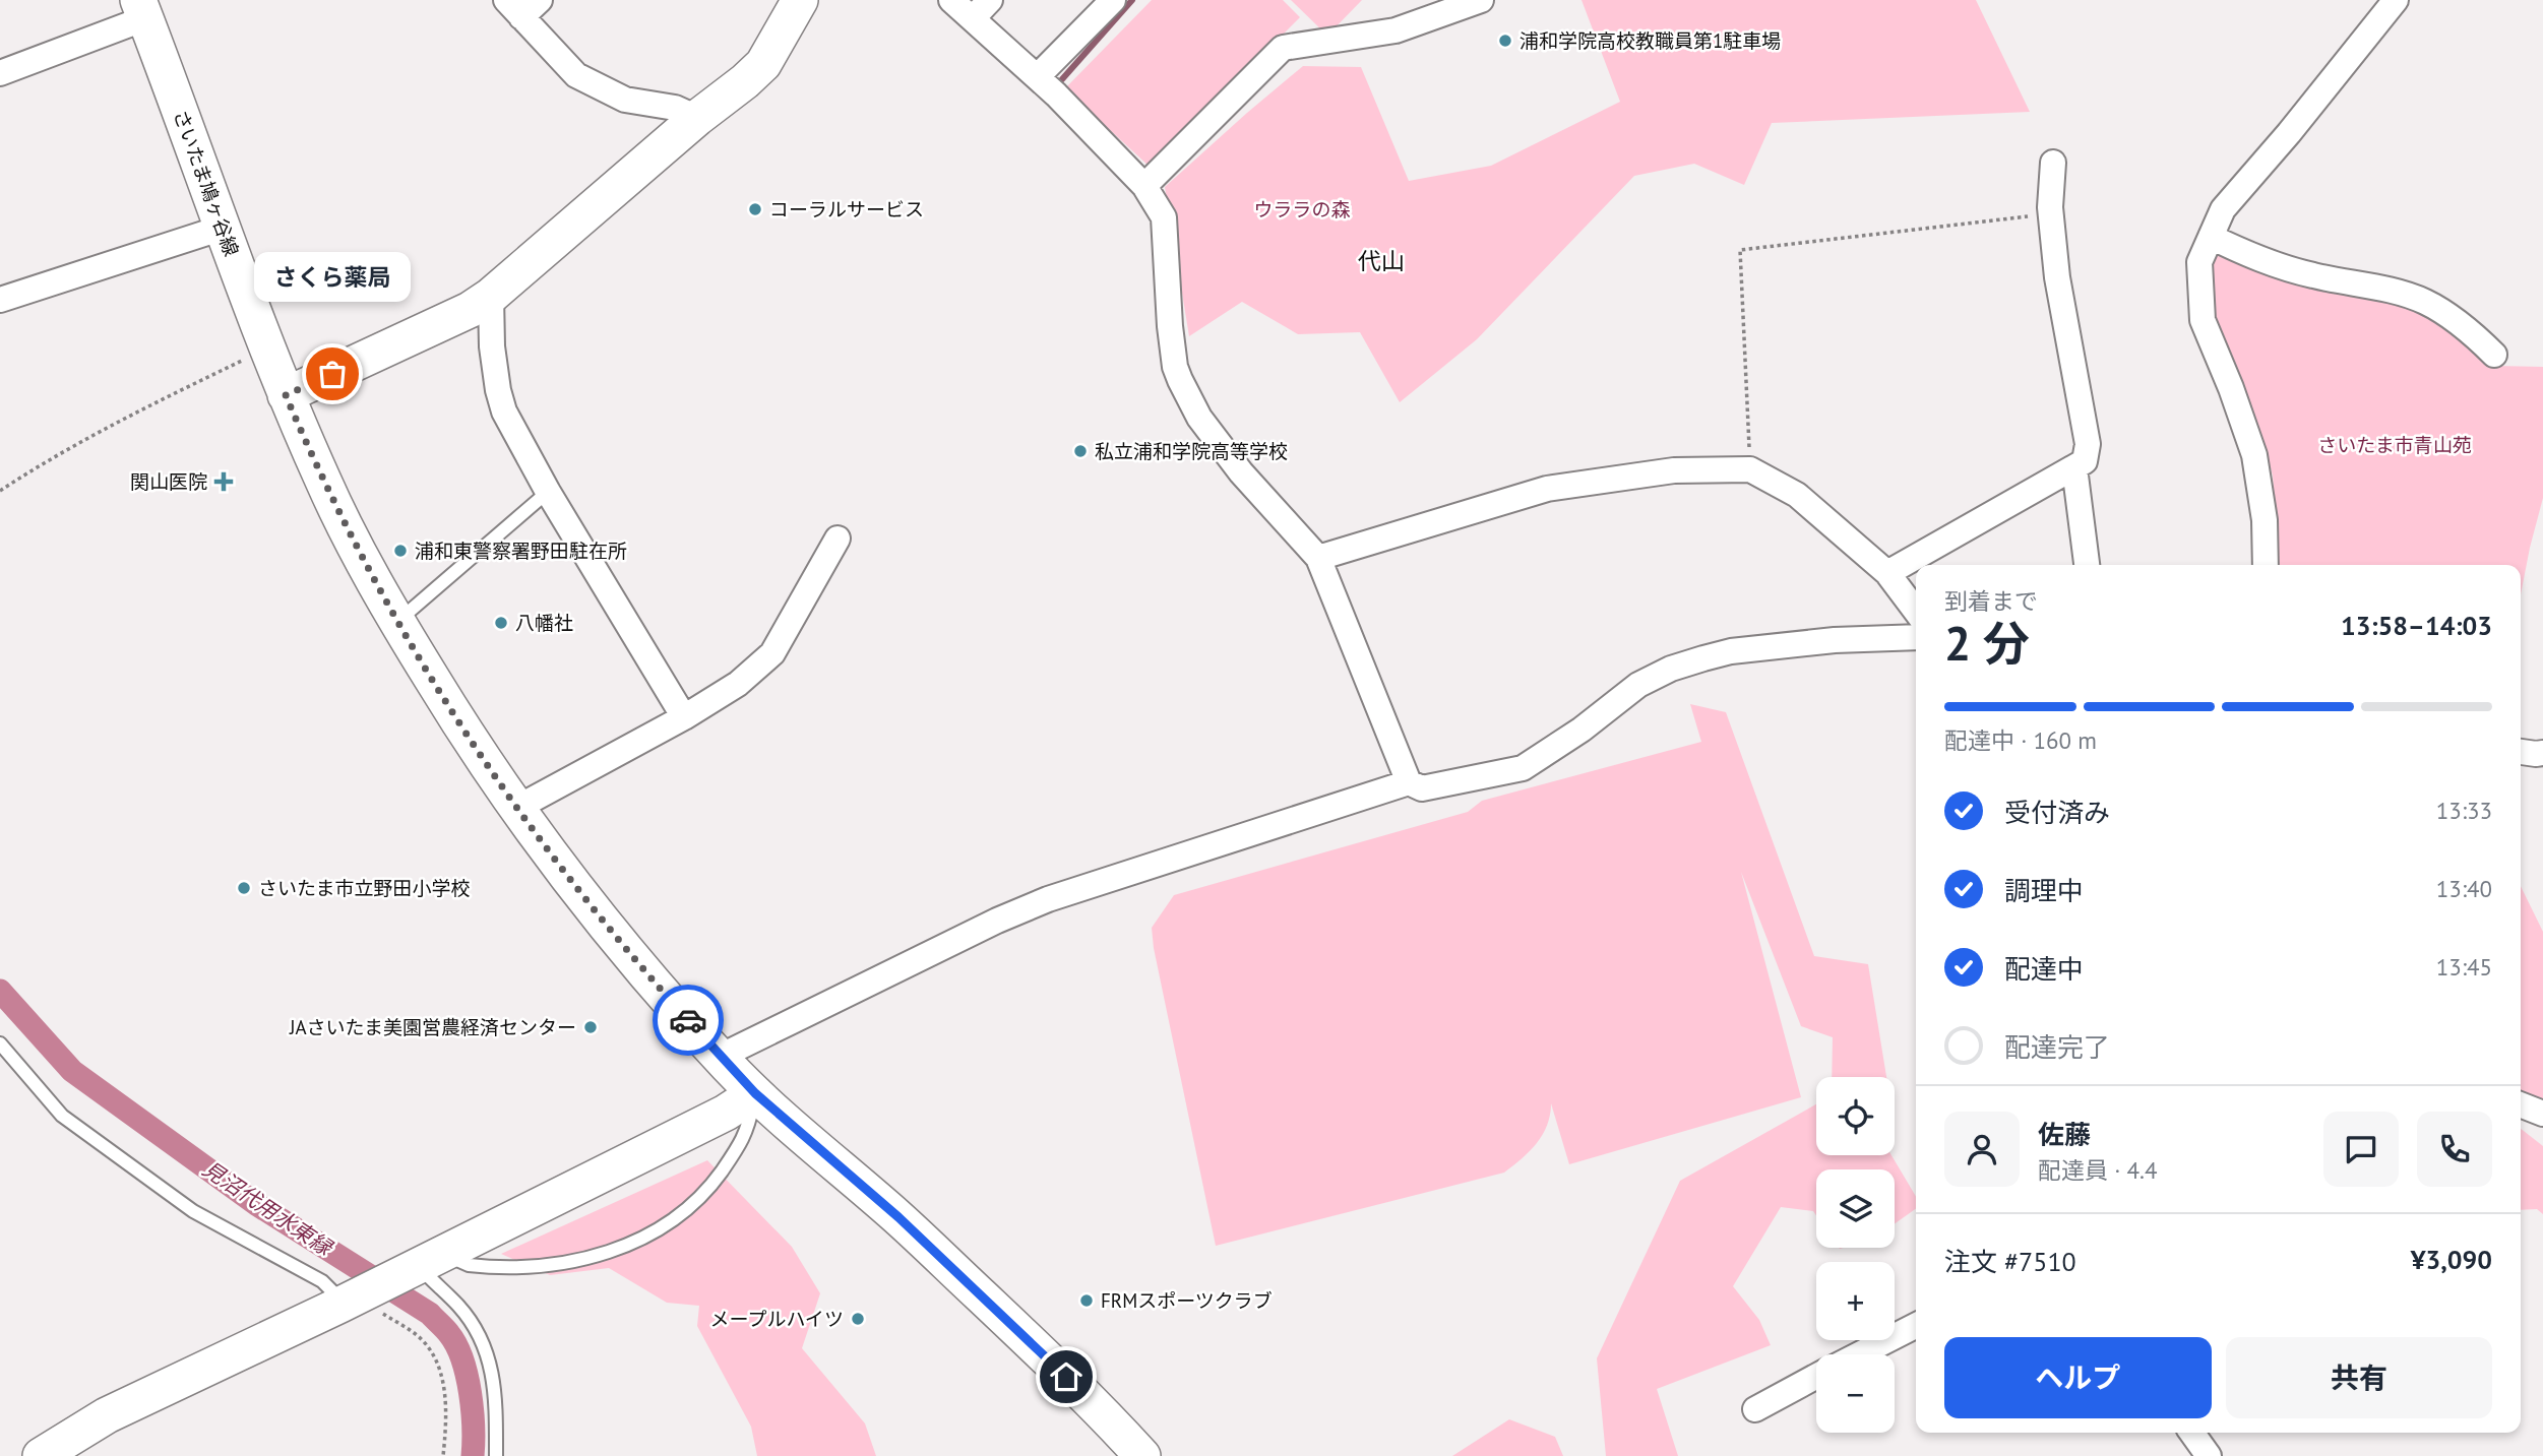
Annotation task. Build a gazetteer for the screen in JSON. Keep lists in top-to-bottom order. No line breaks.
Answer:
{"streets":{"main road":["さいたま鳩ヶ谷線"]},"districts":["代山"],"water":["見沼代用水東縁"],"parks":["ウララの森","さいたま市青山苑"],"places":{"other":["浦和学院高校教職員第1駐車場","コーラルサービス","さくら薬局","私立浦和学院高等学校","浦和東警察署野田駐在所","八幡社","さいたま市立野田小学校","JAさいたま美園営農経済センター","FRMスポーツクラブ","メープルハイツ"],"health":["関山医院"]},"page":{"bubble":"さくら薬局","heading":["2 分","到着まで","13:58–14:03"],"panel":["佐藤","配達員 · 4.4","注文 #7510","¥3,090"],"bar":"配達中 · 160 m","list":[["受付済み","13:33"],["調理中","13:40"],["配達中","13:45"],"配達完了"],"map_buttons":["+","−"],"buttons":["ヘルプ","共有"]}}
